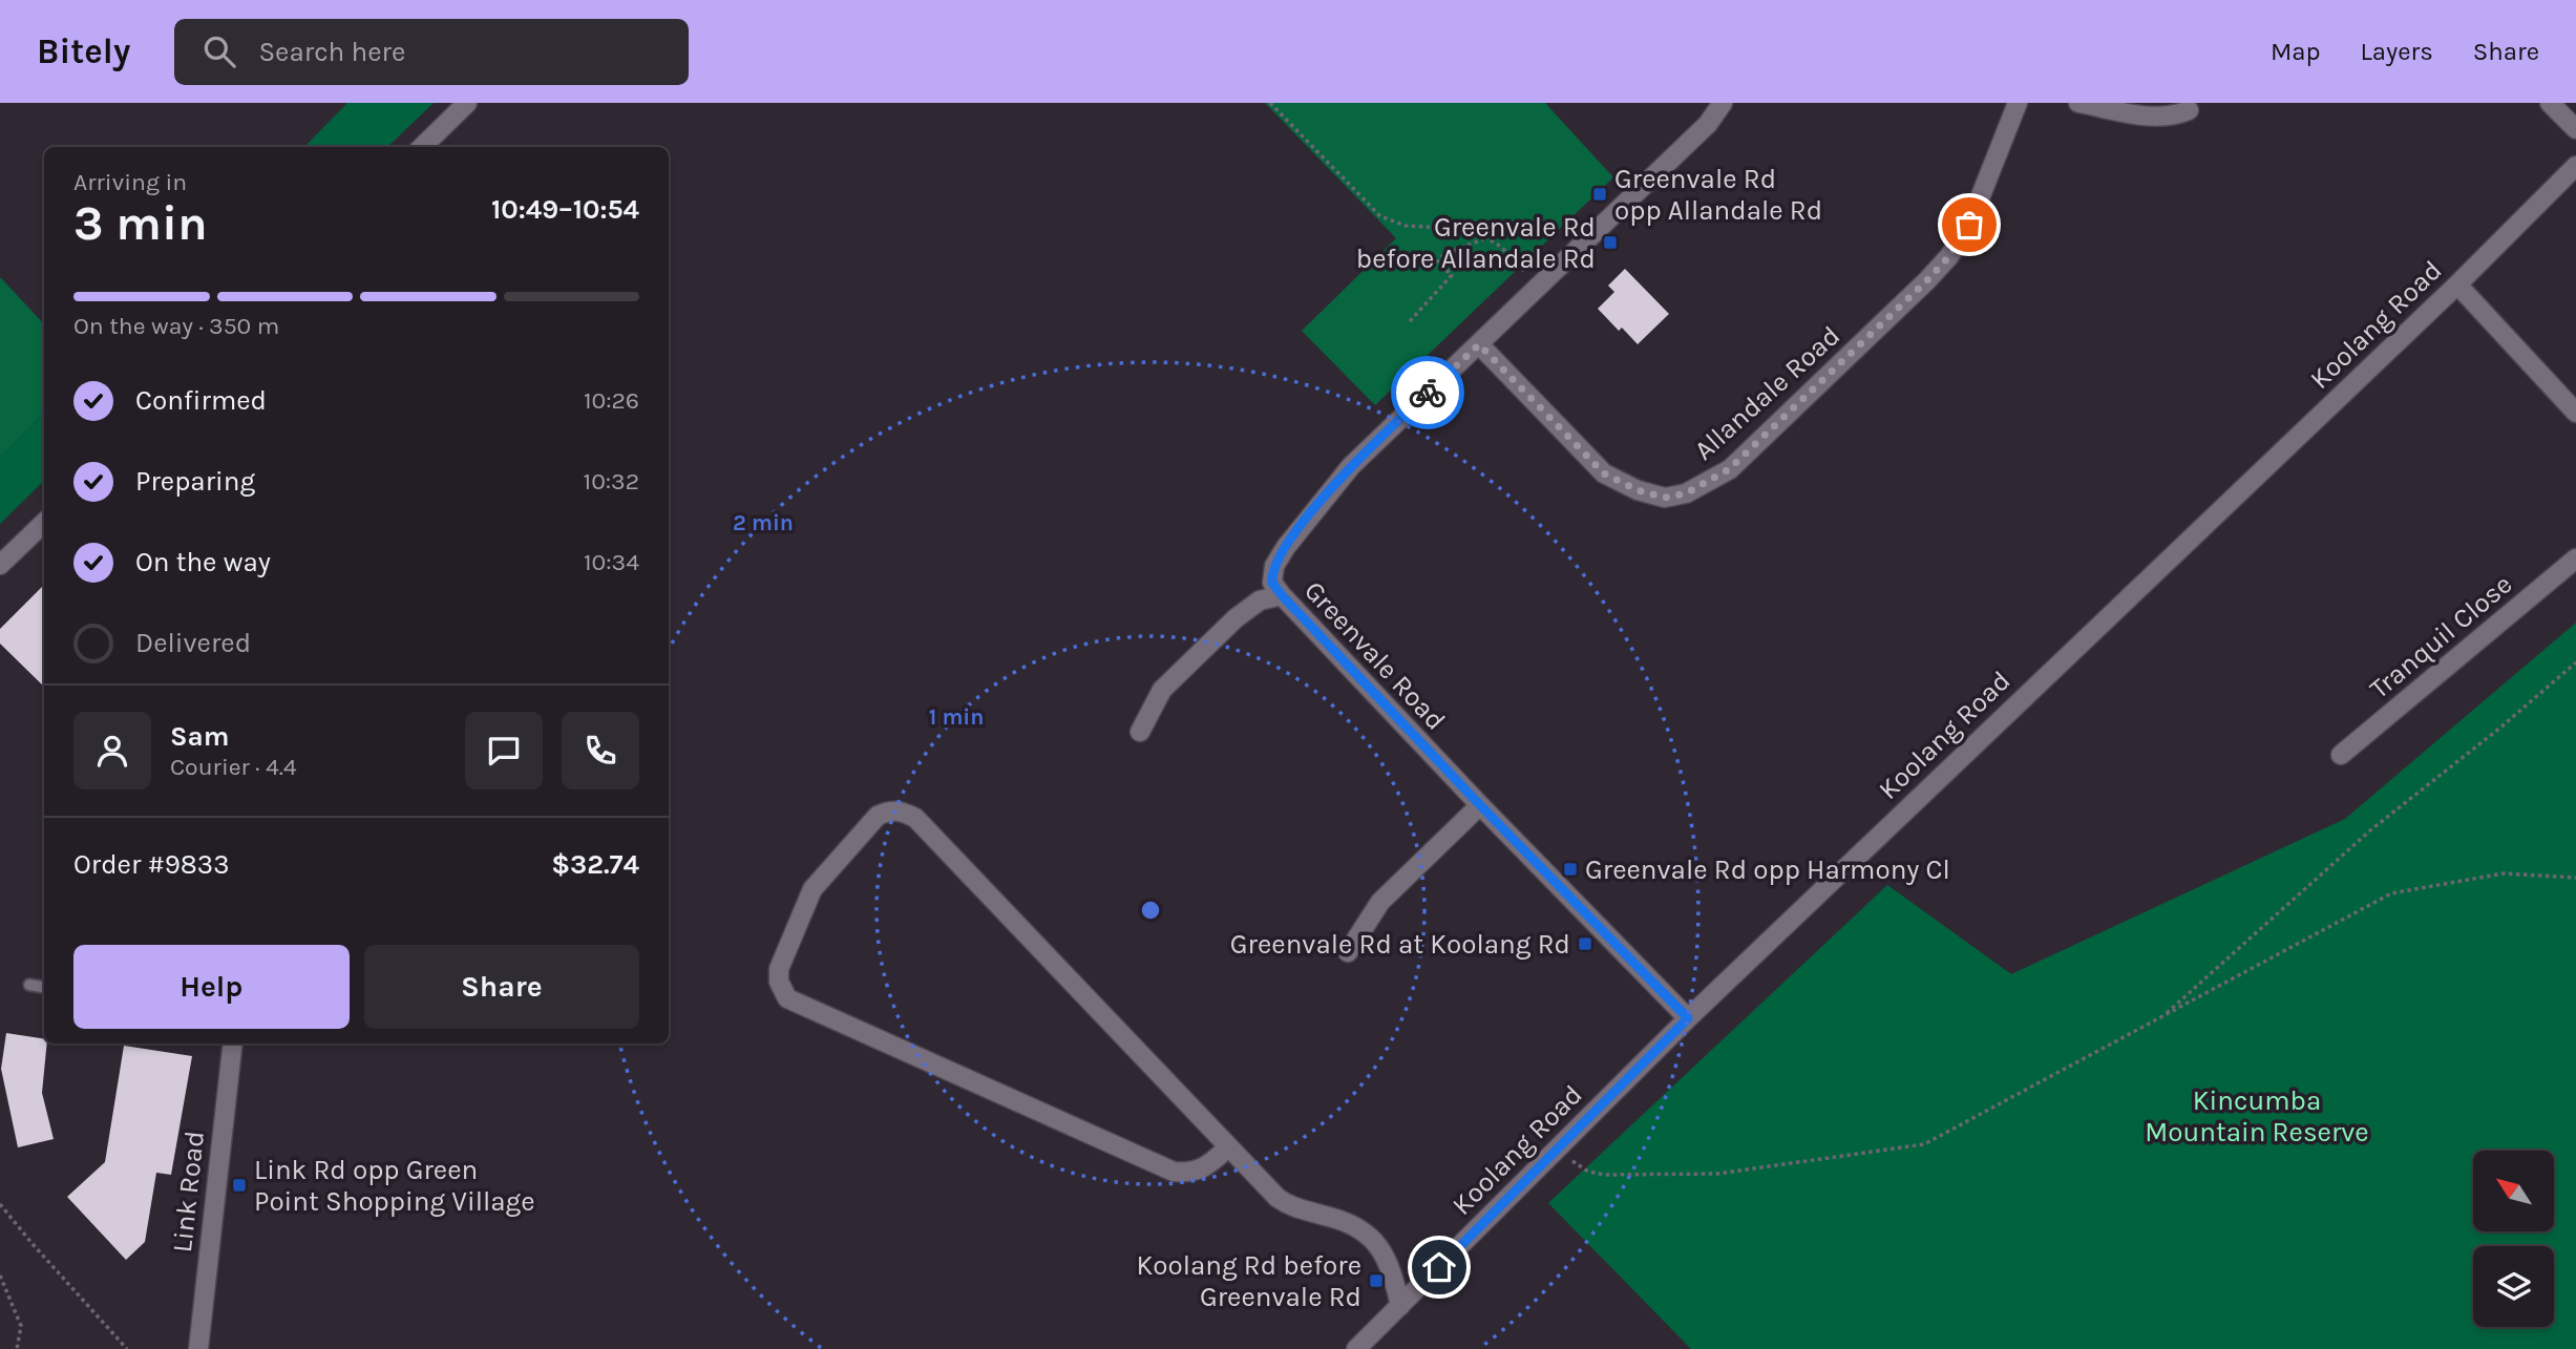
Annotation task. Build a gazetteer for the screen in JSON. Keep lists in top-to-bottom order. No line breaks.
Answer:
{"streets":{"street":["Koolang Road","Allandale Road","Tranquil Close","Greenvale Road","Link Road"]},"crossings":[["Koolang Road","Greenvale Road"],["Allandale Road","Greenvale Road"]],"parks":["Kincumba Mountain Reserve"],"places":{"transit":["Greenvale Rd opp Allandale Rd","Greenvale Rd before Allandale Rd","Greenvale Rd opp Harmony Cl","Greenvale Rd at Koolang Rd","Link Rd opp Green Point Shopping Village","Koolang Rd before Greenvale Rd"]},"north":"top left","page":{"header":"Bitely","search":"Search here","nav":["Map","Layers","Share"],"heading":["3 min","Arriving in","10:49–10:54"],"panel":["Sam","Courier · 4.4","Order #9833","$32.74"],"bar":"On the way · 350 m","list":[["Confirmed","10:26"],["Preparing","10:32"],["On the way","10:34"],"Delivered"],"buttons":["Help","Share"]},"rings":["2 min","1 min"]}
